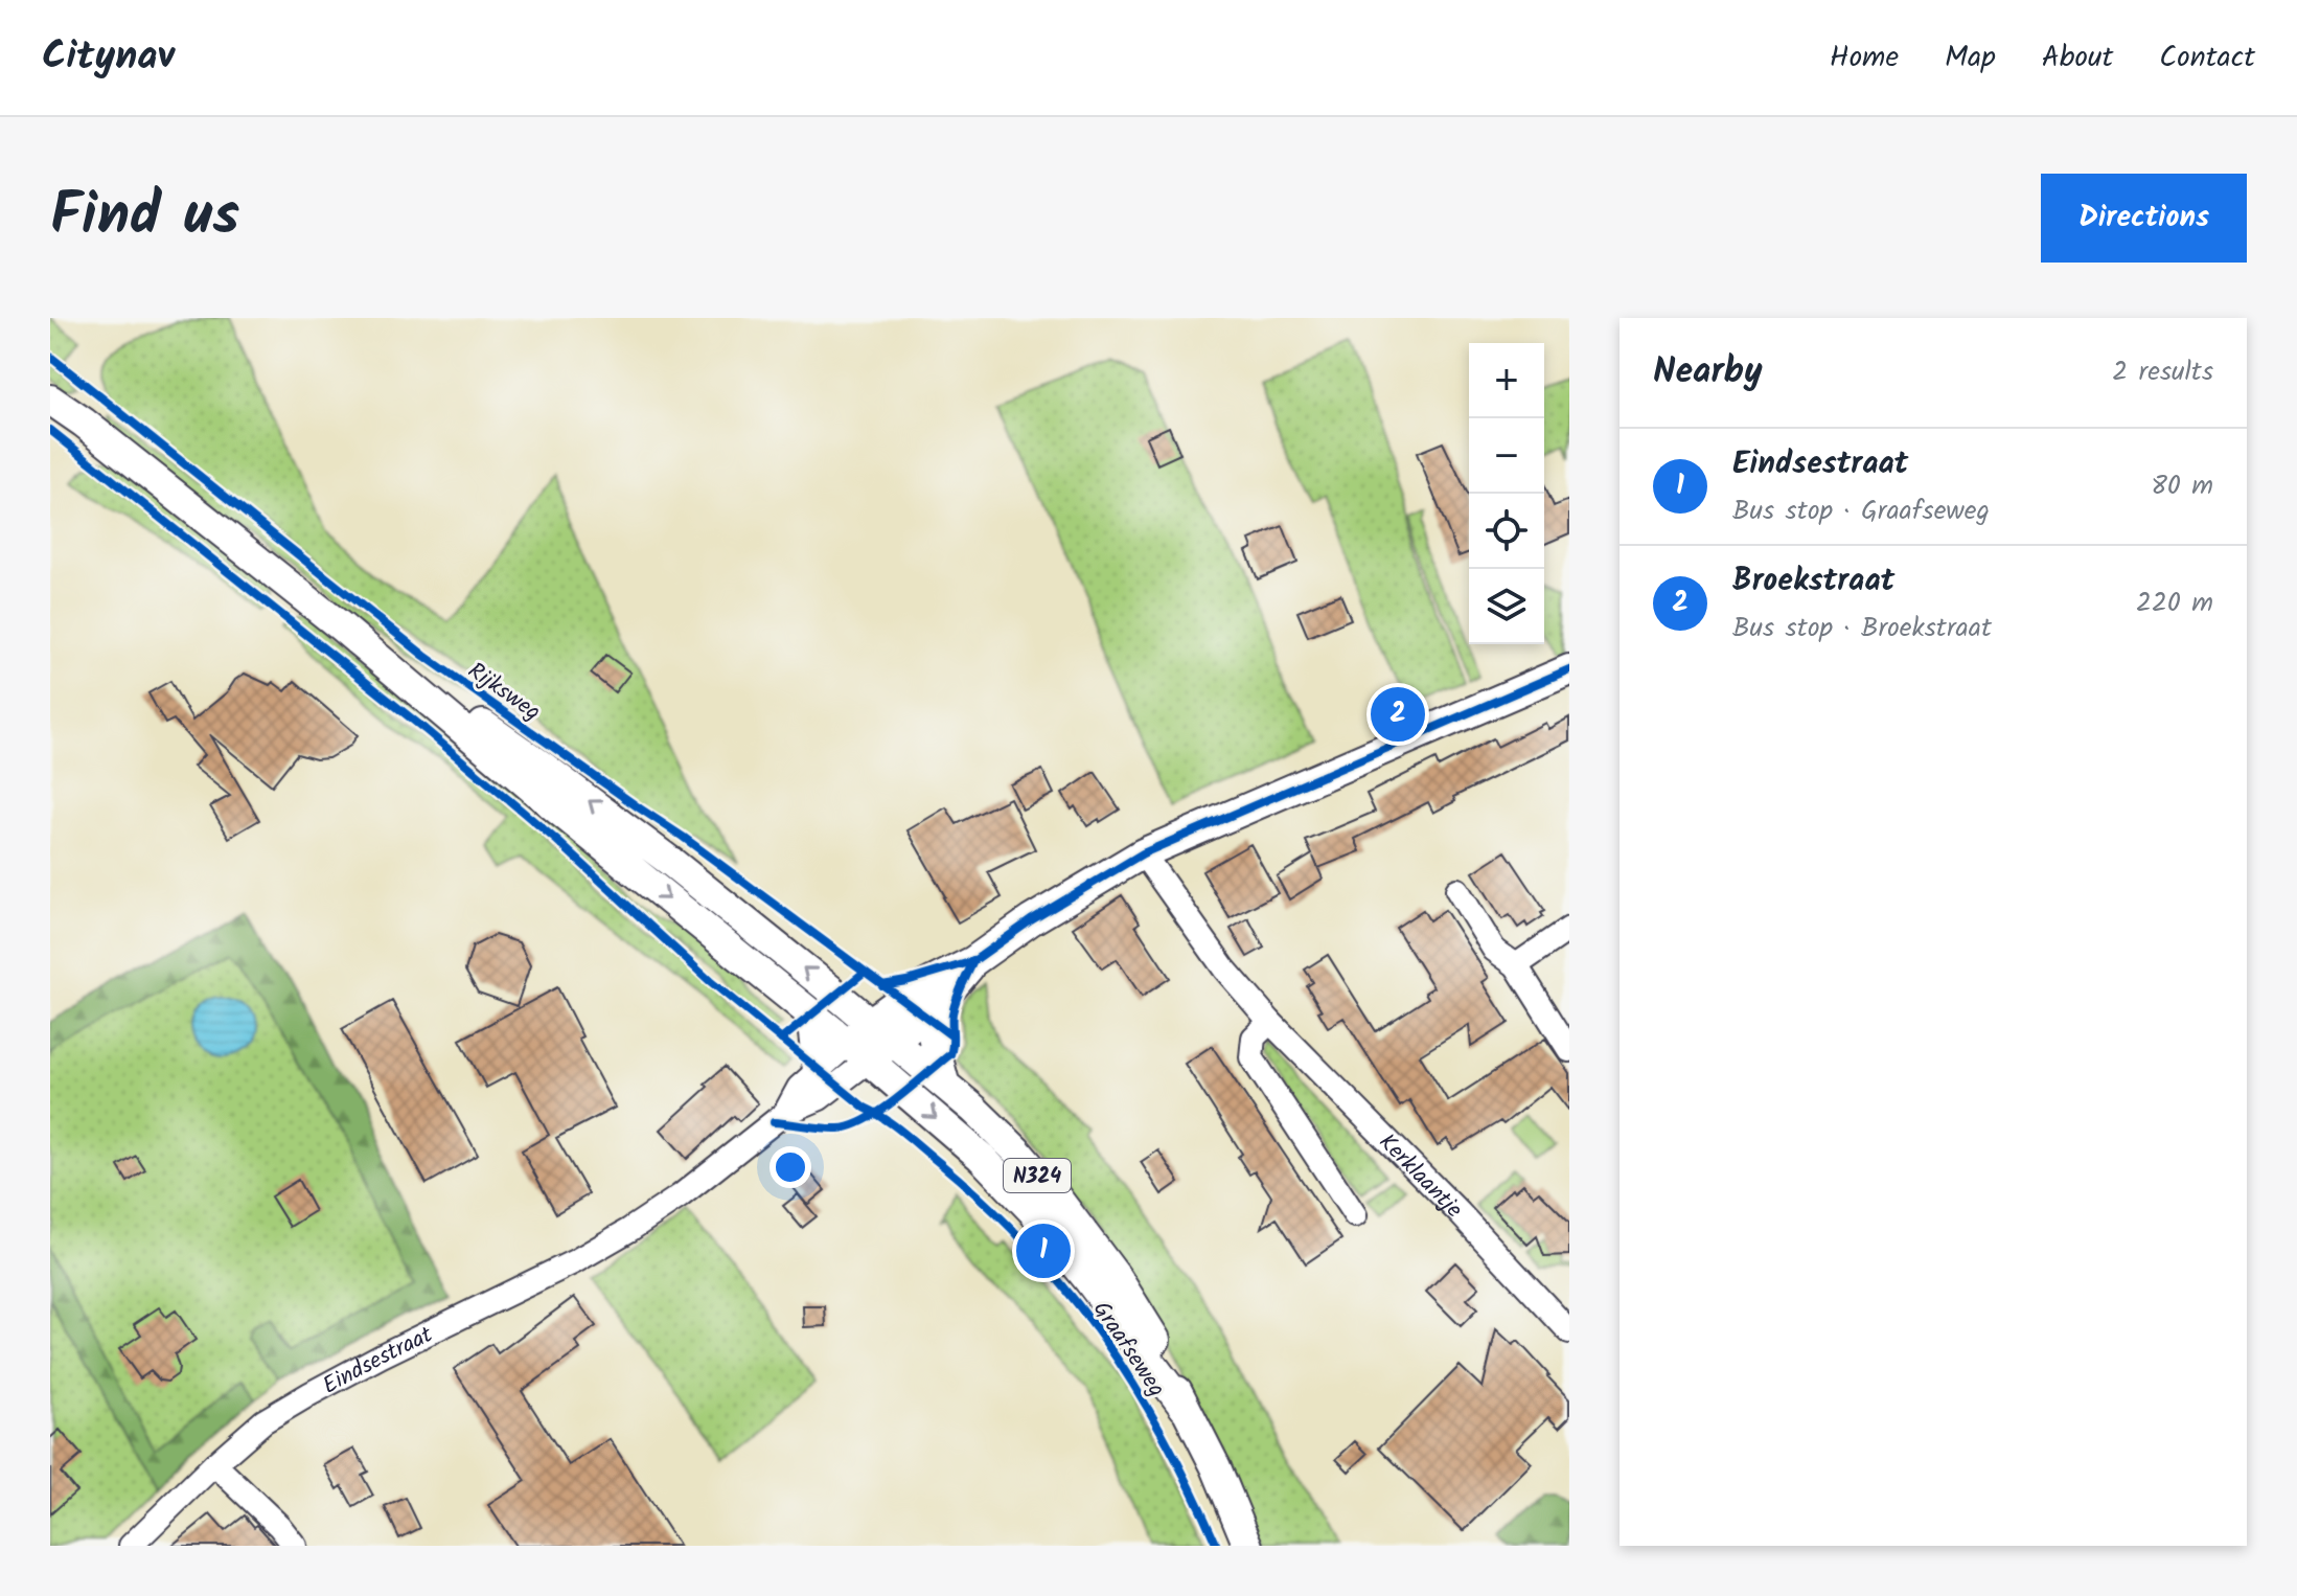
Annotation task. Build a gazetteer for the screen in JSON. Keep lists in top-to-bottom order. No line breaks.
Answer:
{"streets":{"main road":["Rijksweg","N324","Graafseweg"],"street":["Kerklaantje","Eindsestraat"]},"crossings":[["Rijksweg","Graafseweg"],["Rijksweg","Eindsestraat"],["Graafseweg","Eindsestraat"]],"page":{"header":"Citynav","nav":["Home","Map","About","Contact"],"title":"Find us","buttons":"Directions","heading":["Nearby","2 results"],"map_buttons":["+","−"],"list":[{"mark":"1","name":"Eindsestraat","note":"Bus stop · Graafseweg","value":"80 m"},{"mark":"2","name":"Broekstraat","note":"Bus stop · Broekstraat","value":"220 m"}],"pins":["2","1"]}}
